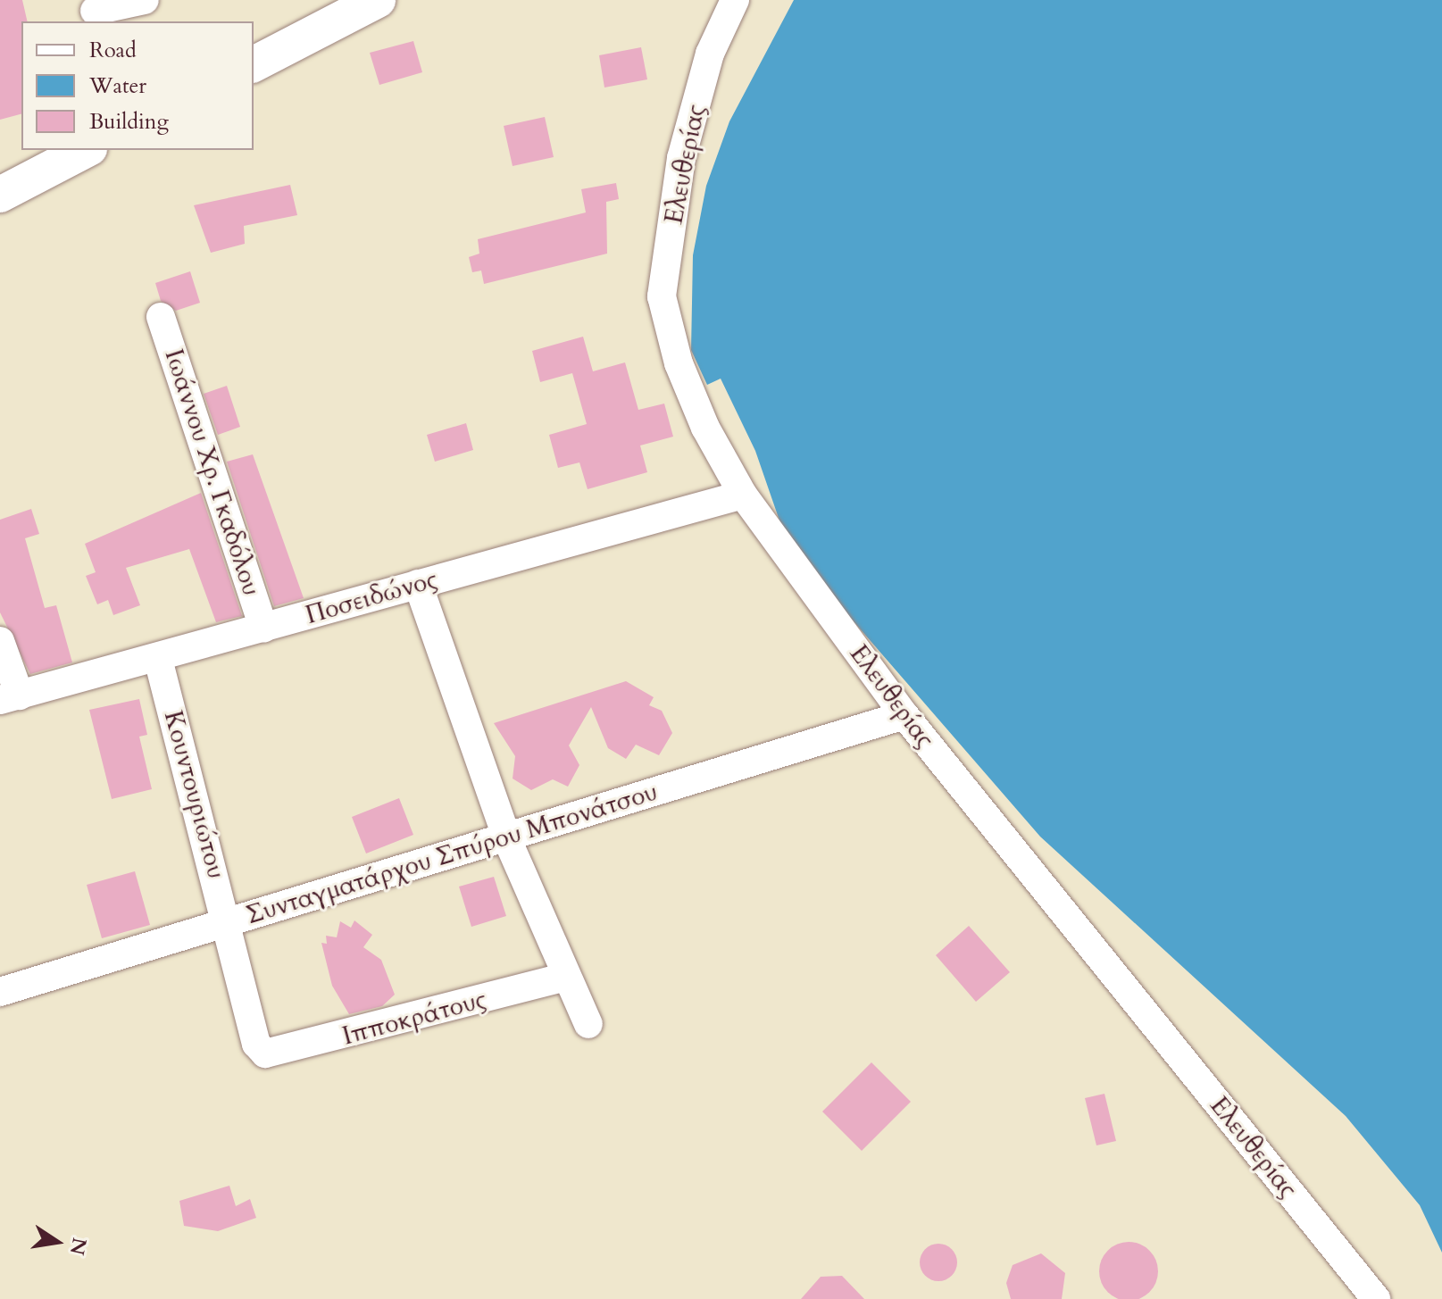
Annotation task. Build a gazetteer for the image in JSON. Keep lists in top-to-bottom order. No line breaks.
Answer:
{"streets":{"street":["Ελευθερίας","Ιωάννου Χρ. Γκαδόλου","Ποσειδώνος","Κουντουριώτου","Συνταγματάρχου Σπύρου Μπονάτσου","Ιπποκράτους"]},"crossings":[["Ελευθερίας","Ποσειδώνος"],["Ελευθερίας","Συνταγματάρχου Σπύρου Μπονάτσου"],["Ιωάννου Χρ. Γκαδόλου","Ποσειδώνος"],["Ποσειδώνος","Κουντουριώτου"],["Κουντουριώτου","Συνταγματάρχου Σπύρου Μπονάτσου"],["Κουντουριώτου","Ιπποκράτους"]],"legend":["Road","Water","Building"],"north":"right"}
